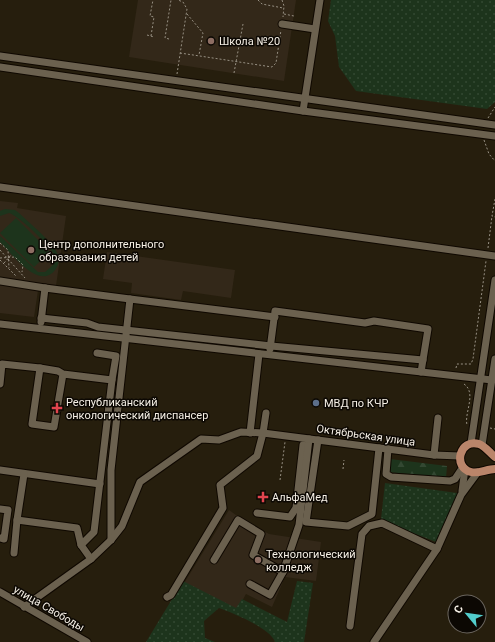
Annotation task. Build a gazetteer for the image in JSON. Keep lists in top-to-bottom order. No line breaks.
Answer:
{"streets":{"street":["Октябрьская улица","улица Свободы"]},"crossings":[["Октябрьская улица","улица Свободы"]],"places":{"other":["Школа №20","Центр дополнительного образования детей","МВД по КЧР","Технологический колледж"],"health":["Республиканский онкологический диспансер","АльфаМед"]},"north":"top left"}
